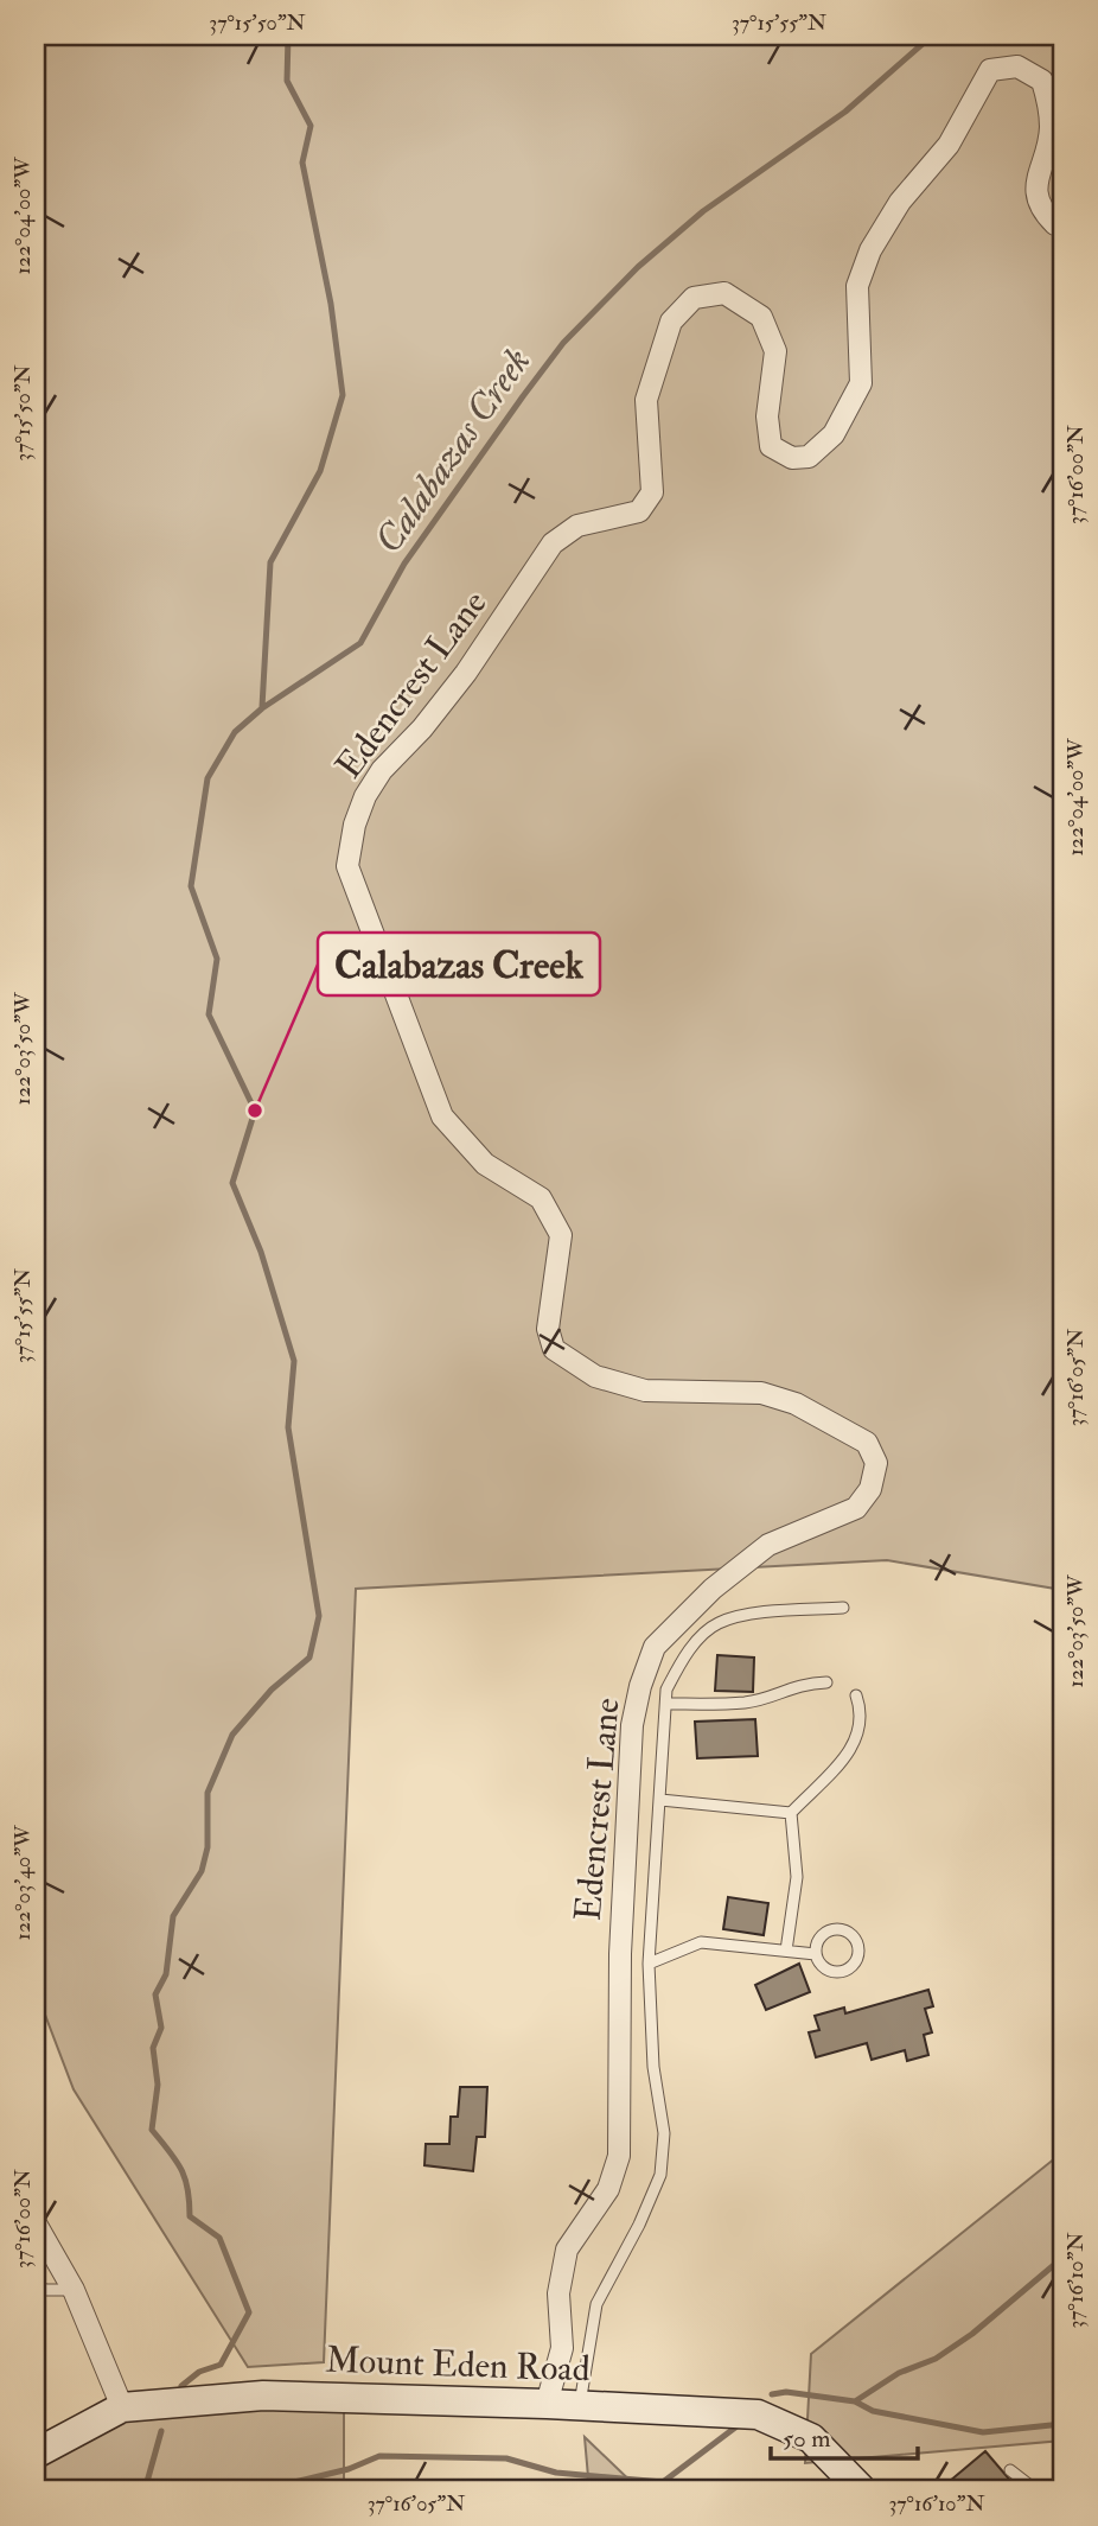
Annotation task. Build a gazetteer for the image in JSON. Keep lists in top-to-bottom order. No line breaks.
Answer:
{"streets":{"street":["Edencrest Lane","Mount Eden Road"]},"crossings":[["Edencrest Lane","Mount Eden Road"]],"water":["Calabazas Creek"],"places":["Calabazas Creek"],"scale_bar":"50 m","coordinates":["37°15'50\"N","37°15'55\"N","122°04'00\"W","37°16'00\"N","122°03'50\"W","37°16'05\"N","122°03'40\"W","37°16'10\"N"]}
